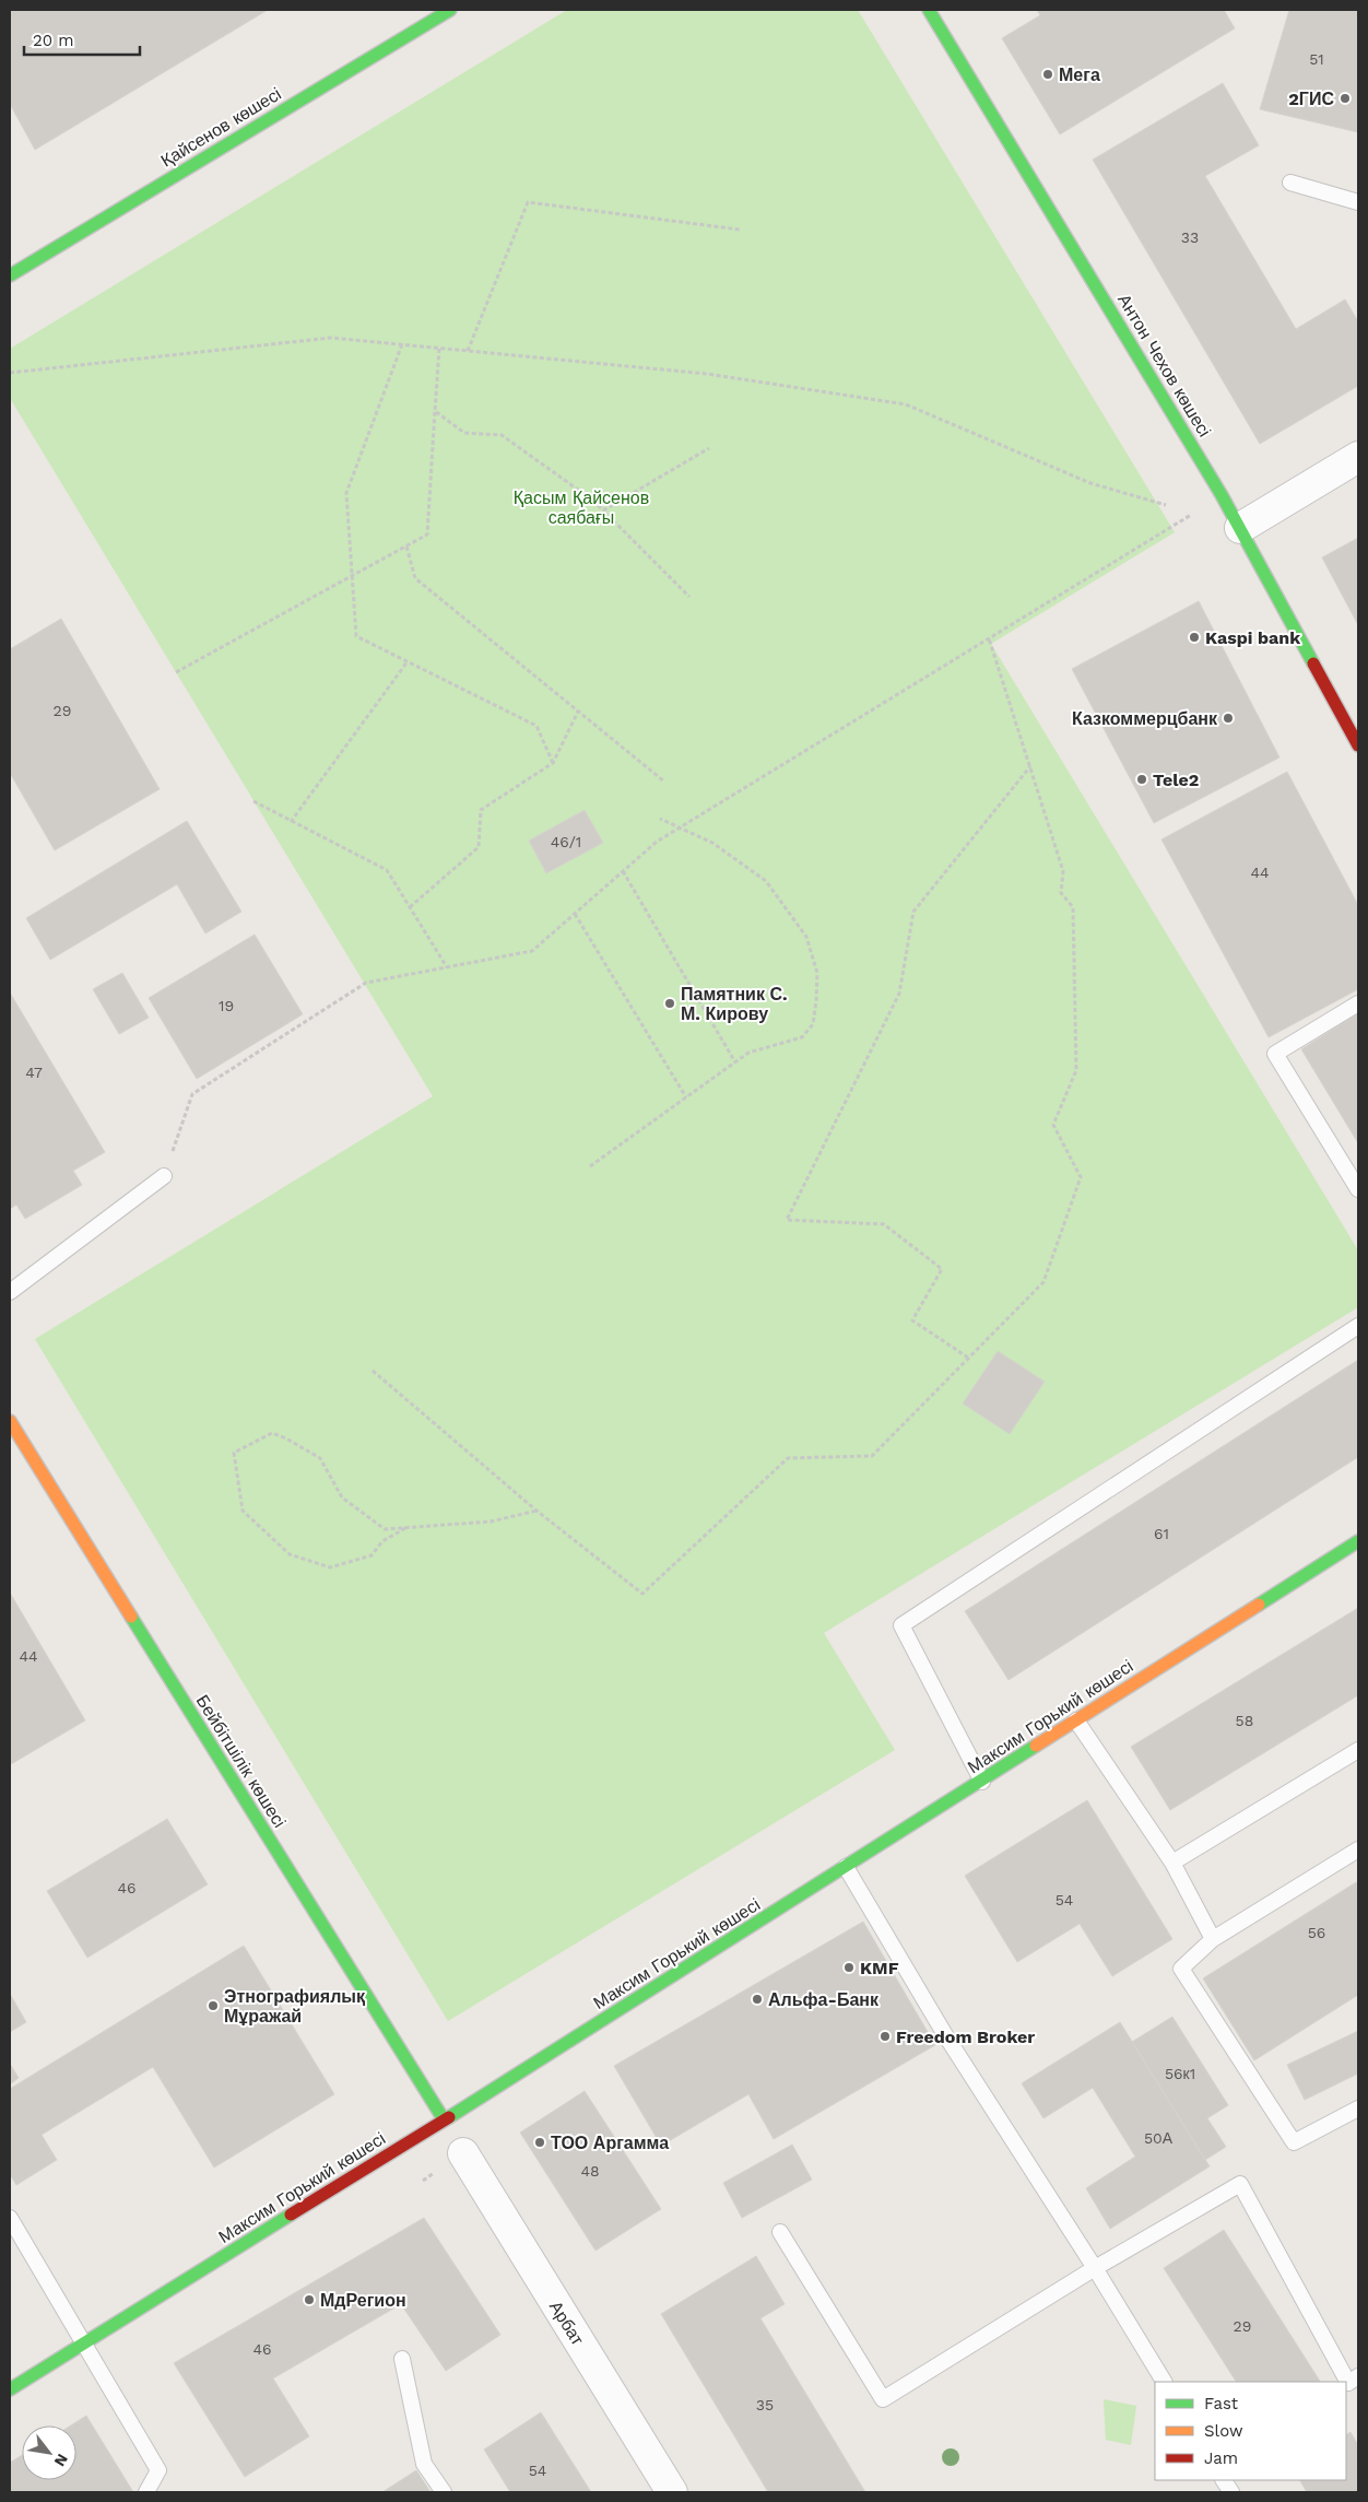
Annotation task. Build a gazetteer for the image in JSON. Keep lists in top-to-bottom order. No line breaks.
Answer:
{"streets":{"street":["Қайсенов көшесі","Антон Чехов көшесі","Максим Горький көшесі","Бейбітшілік көшесі","Арбат"]},"crossings":[["Максим Горький көшесі","Бейбітшілік көшесі"]],"parks":["Қасым Қайсенов саябағы"],"places":["Мега","2ГИС","Kaspi bank","Казкоммерцбанк","Tele2","Памятник С. М. Кирову","KMF","Альфа-Банк","Этнографиялық Мұражай","Freedom Broker","ТОО Аргамма","МдРегион"],"house_numbers":["51","33","29","46/1","44","19","47","61","44","58","46","54","56","56к1","50А","48","29","46","35","54"],"legend":["Fast","Slow","Jam"],"scale_bar":"20 m","north":"bottom right"}
